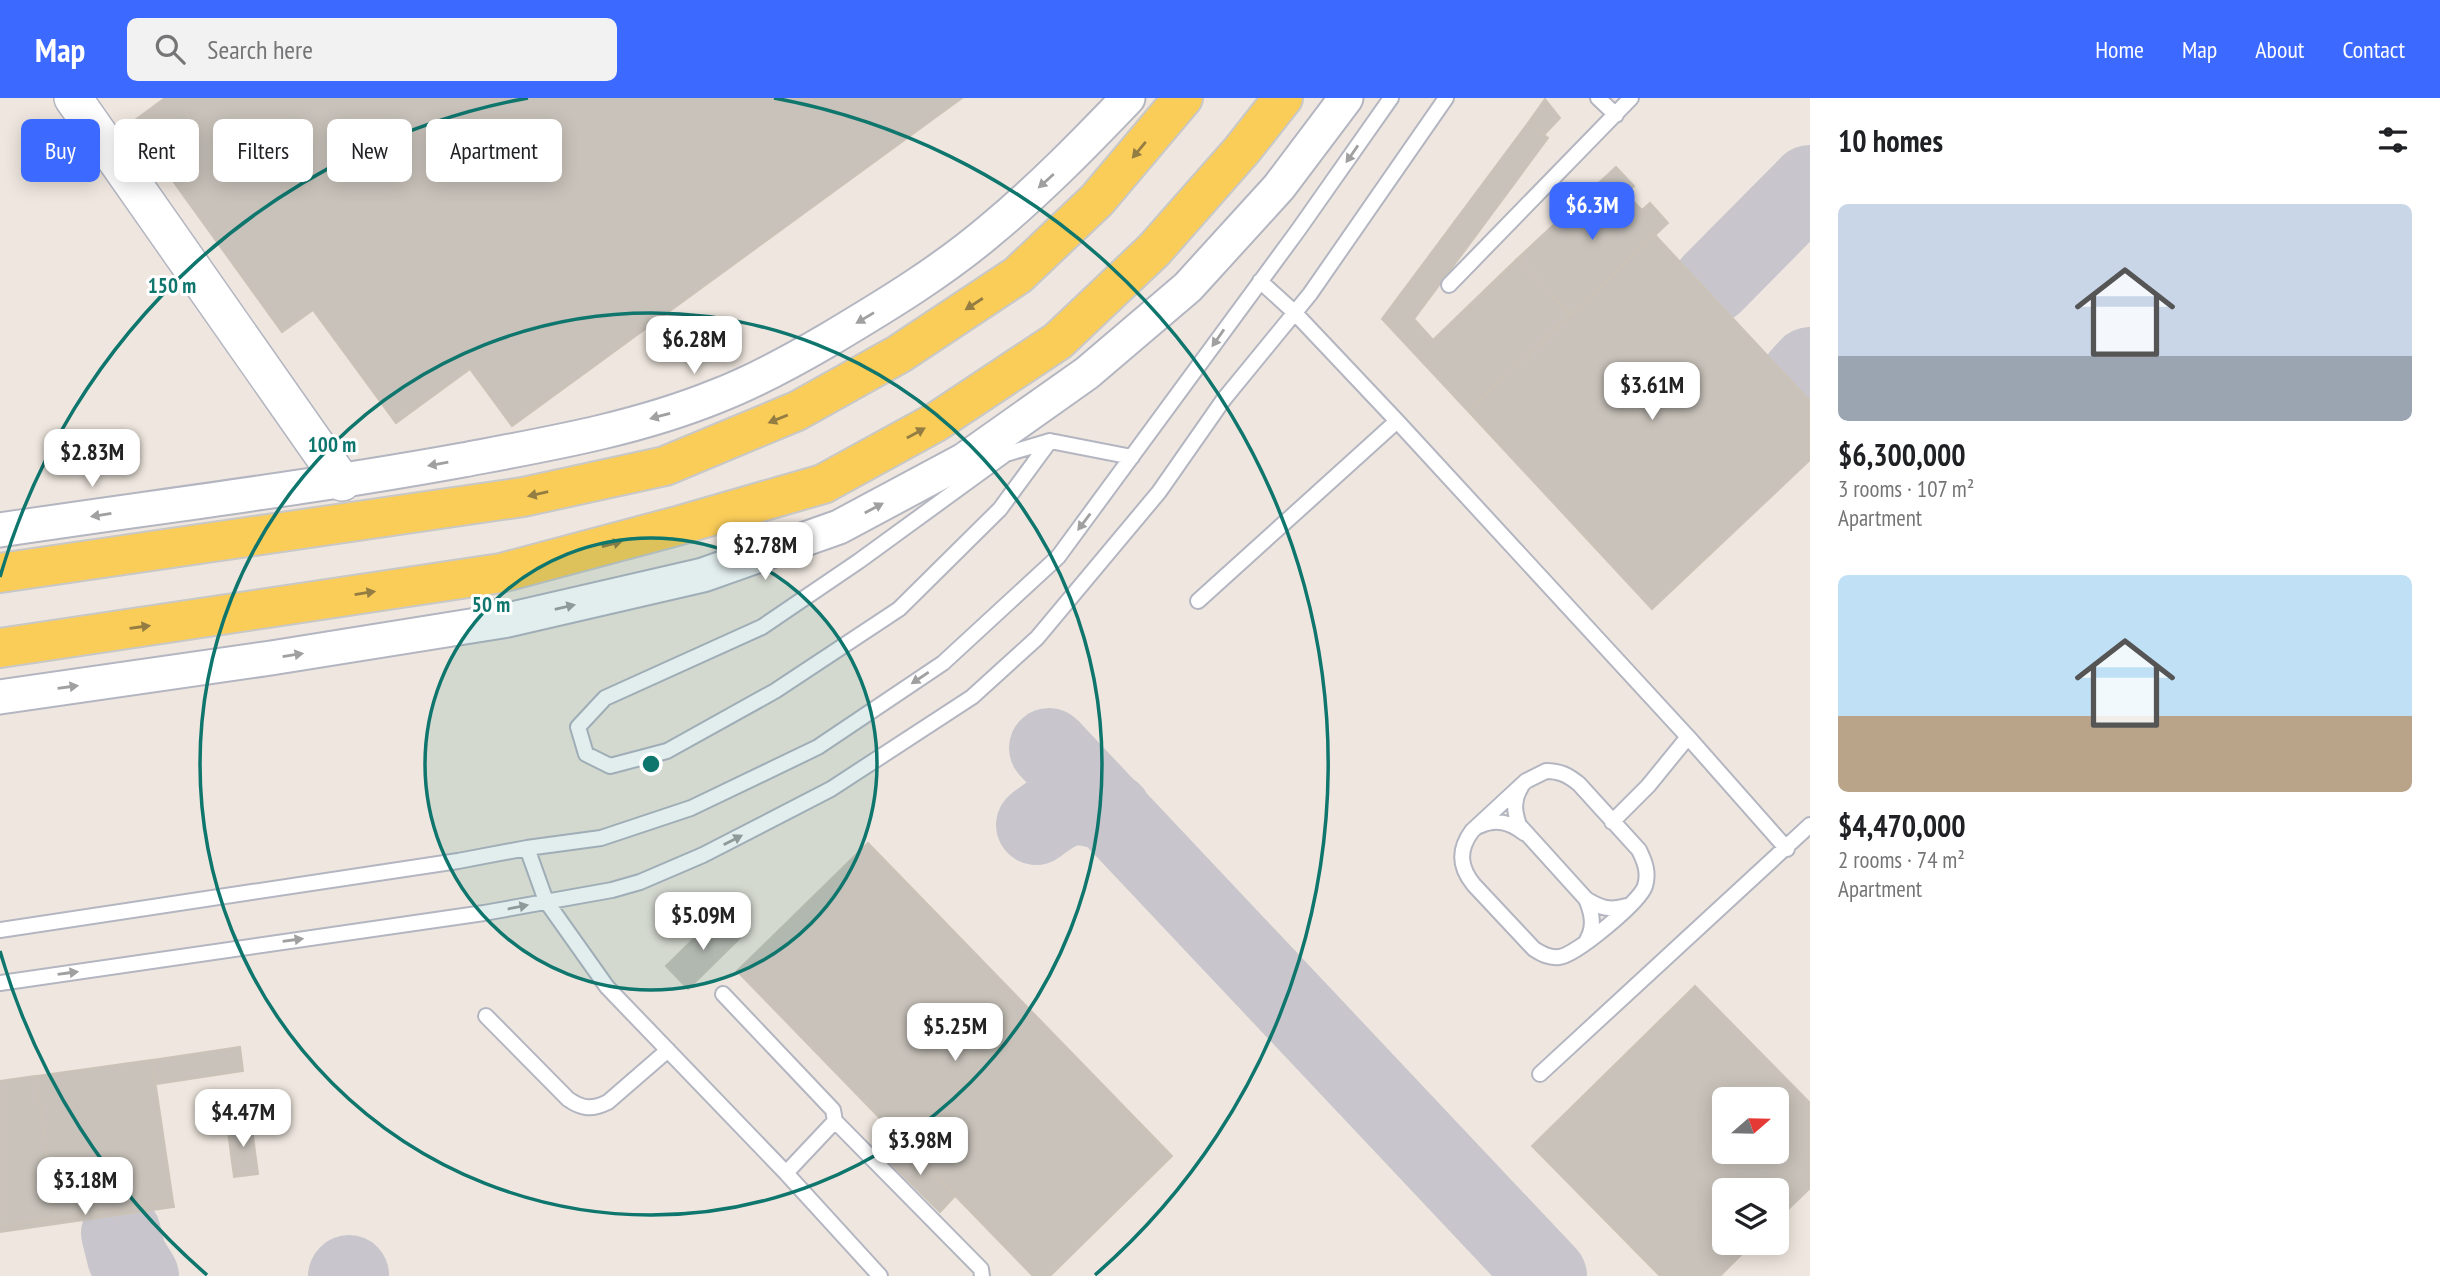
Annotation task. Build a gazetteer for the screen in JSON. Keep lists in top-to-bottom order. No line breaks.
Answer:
{"north":"right","page":{"header":"Map","search":"Search here","nav":["Home","Map","About","Contact"],"heading":"10 homes","chip":["Buy","Rent","Filters","New","Apartment"],"price":["$6.3M","$6.28M","$3.61M","$2.83M","$2.78M","$5.09M","$5.25M","$4.47M","$3.98M","$3.18M"],"list":[{"name":"$6,300,000","note":"3 rooms · 107 m² · Apartment"},{"name":"$4,470,000","note":"2 rooms · 74 m² · Apartment"}]},"rings":["150 m","100 m","50 m"]}
